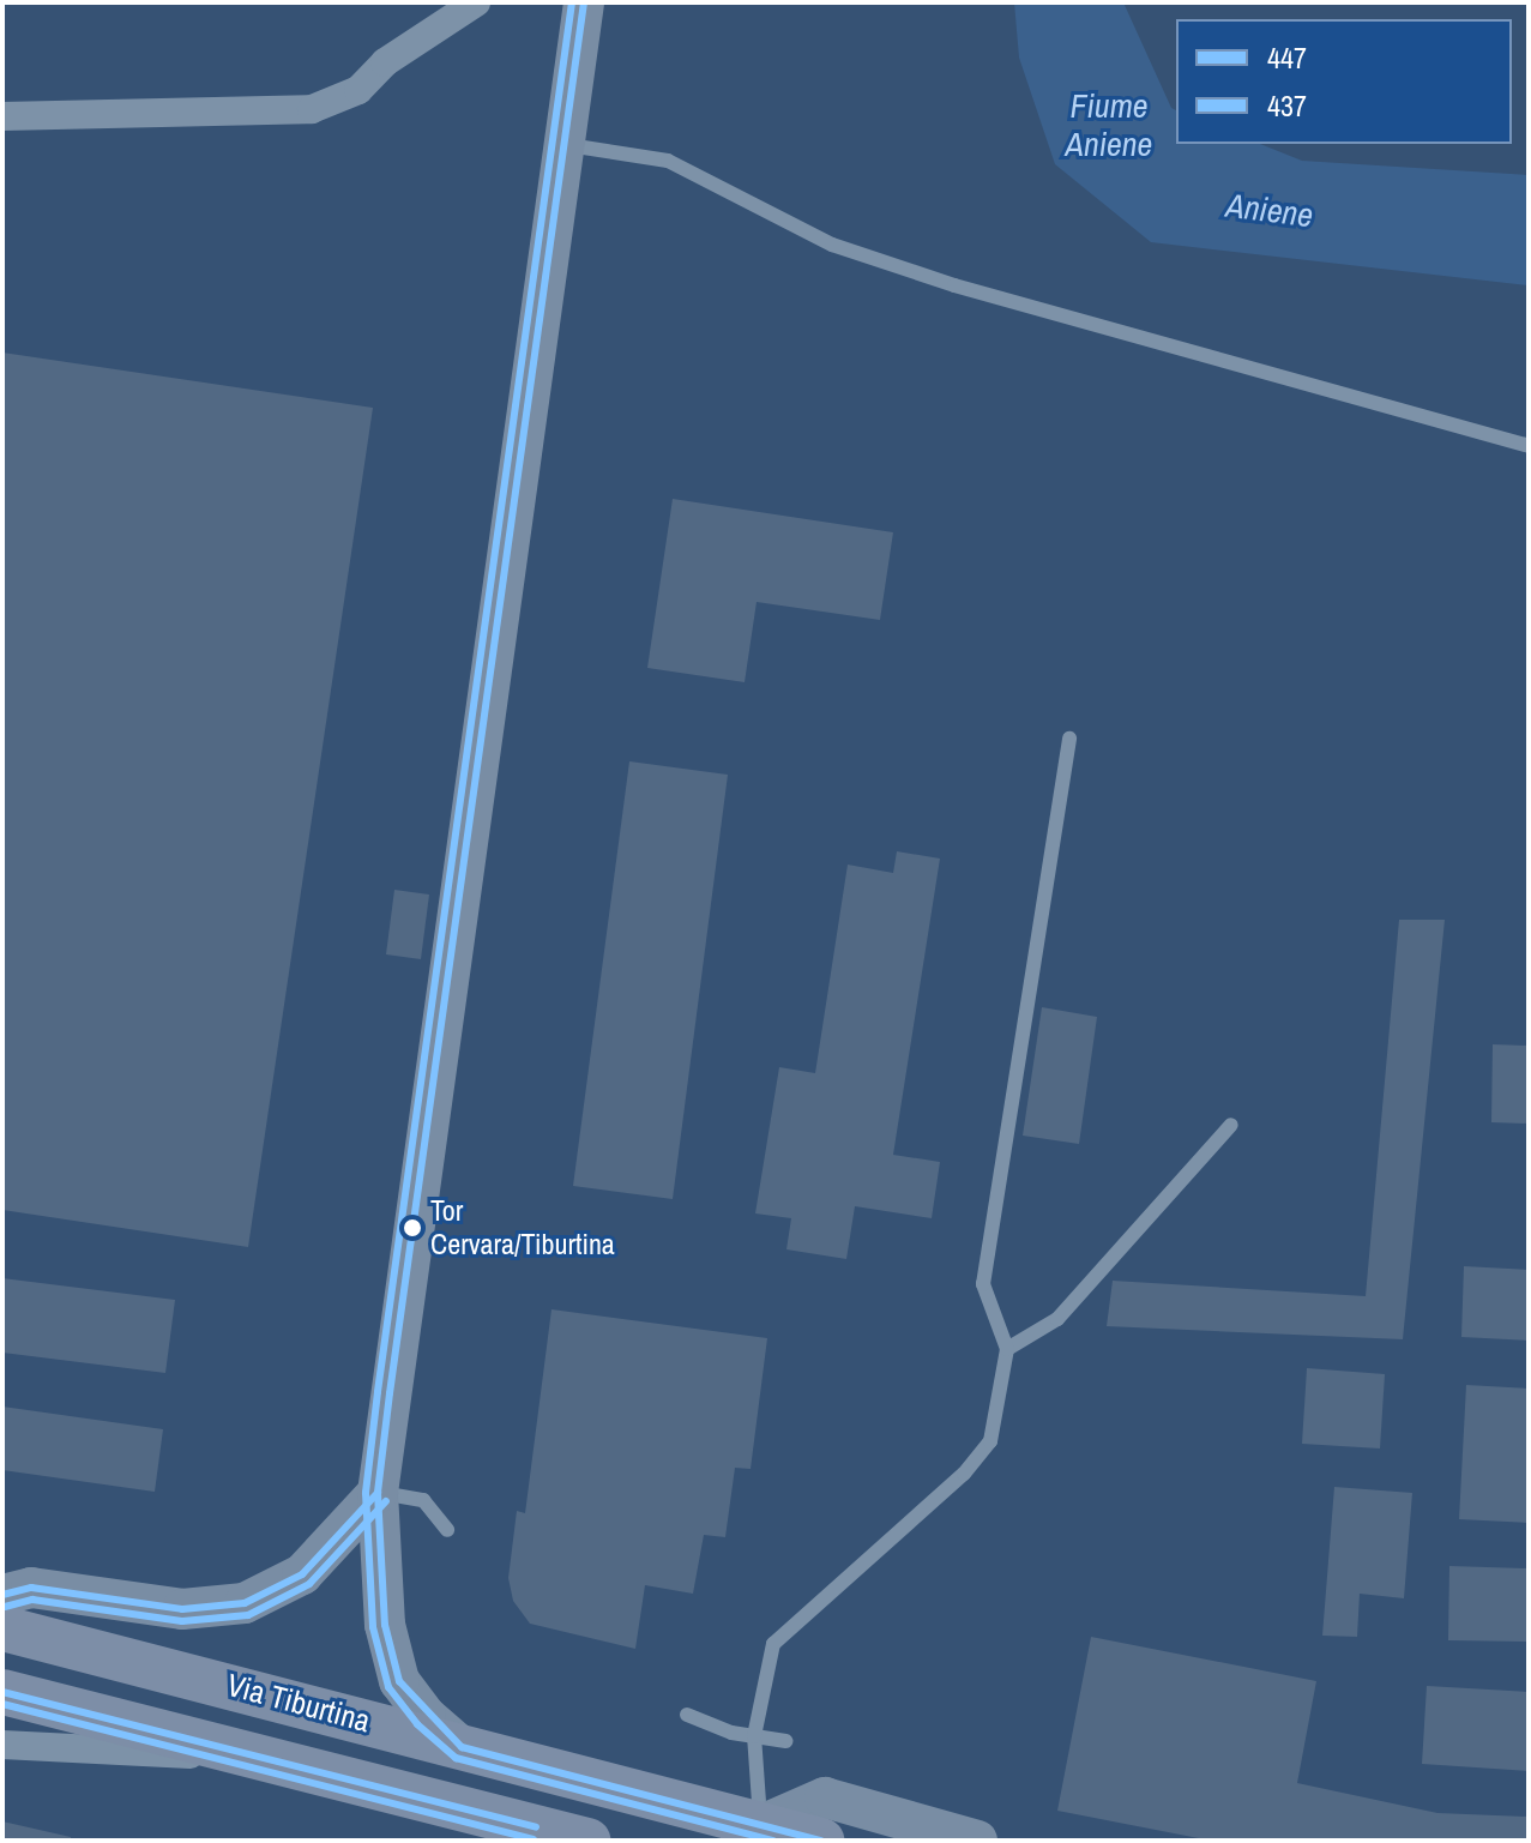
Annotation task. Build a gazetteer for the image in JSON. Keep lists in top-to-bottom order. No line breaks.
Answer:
{"streets":{"main road":["Via Tiburtina"]},"water":["Fiume Aniene","Aniene"],"places":["Tor Cervara/Tiburtina"],"lines":["transit line 447","transit line 437"],"legend":["447","437"]}
